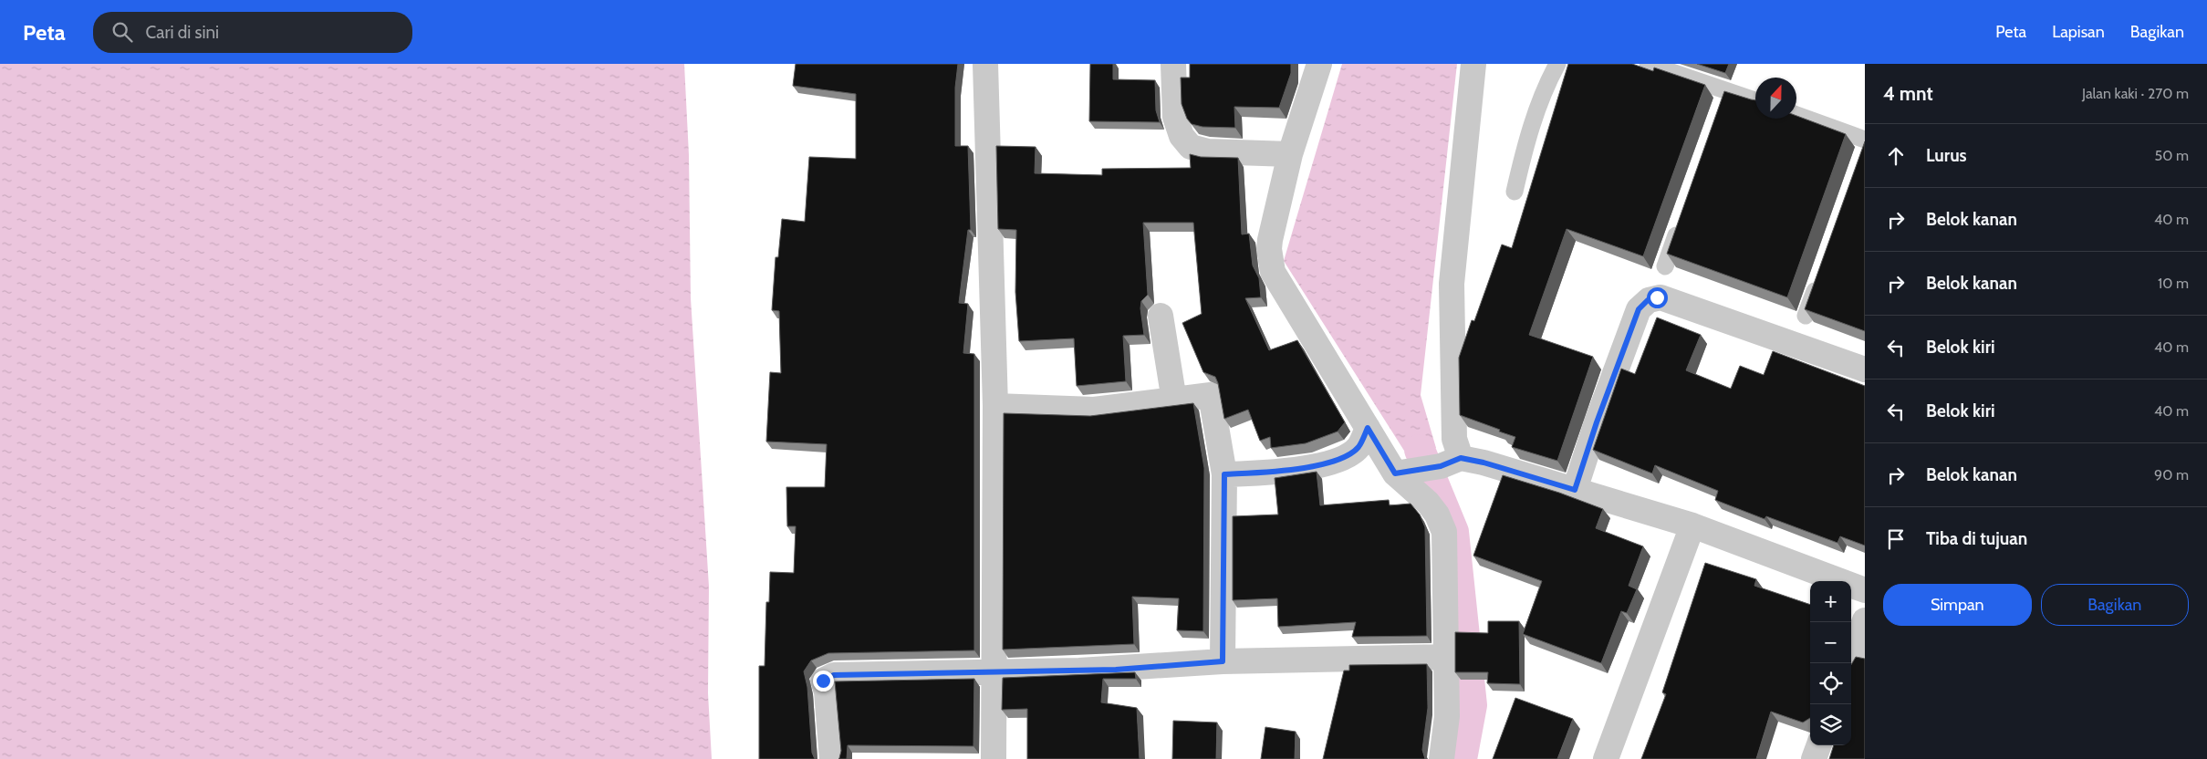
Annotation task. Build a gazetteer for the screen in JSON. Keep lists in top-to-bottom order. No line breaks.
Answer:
{"north":"top","page":{"header":"Peta","search":"Cari di sini","nav":["Peta","Lapisan","Bagikan"],"heading":["4 mnt","Jalan kaki · 270 m"],"list":[["Lurus","50 m"],["Belok kanan","40 m"],["Belok kanan","10 m"],["Belok kiri","40 m"],["Belok kiri","40 m"],["Belok kanan","90 m"],"Tiba di tujuan"],"buttons":["Simpan","Bagikan"],"map_buttons":["+","−"]}}
